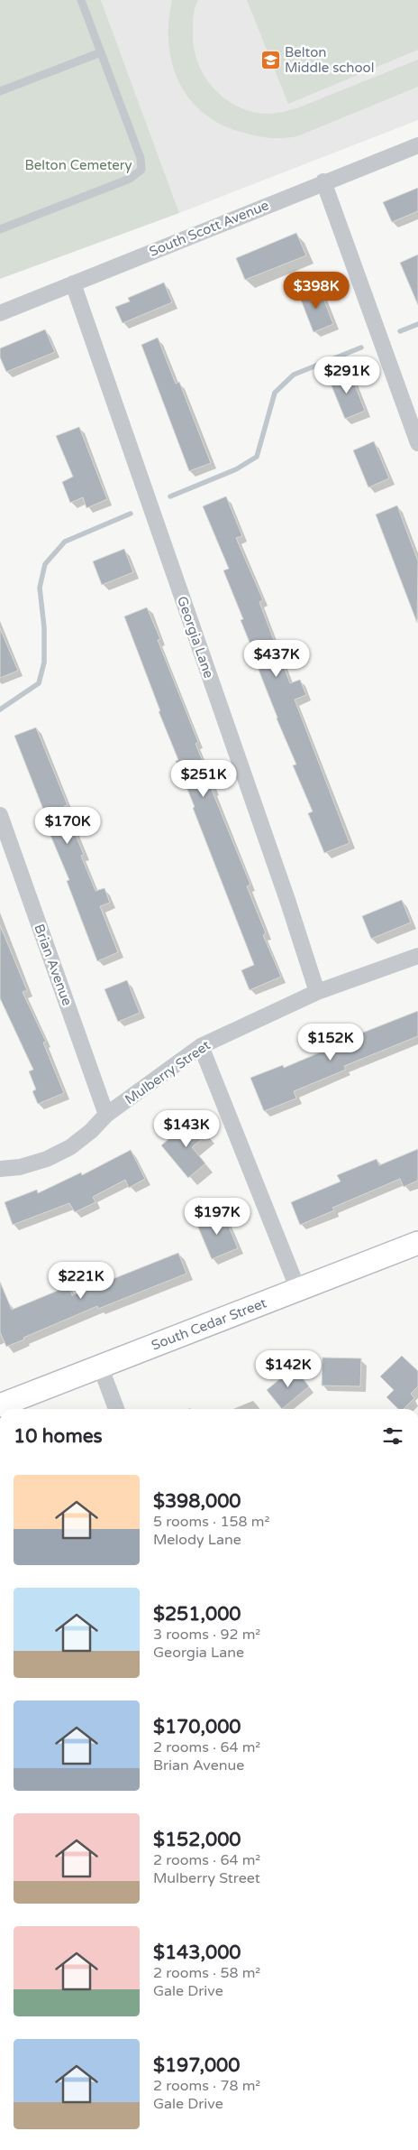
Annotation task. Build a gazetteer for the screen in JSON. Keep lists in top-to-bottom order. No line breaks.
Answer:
{"streets":{"main road":["South Cedar Street"],"street":["South Scott Avenue","Georgia Lane","Brian Avenue","Mulberry Street"]},"crossings":[["South Scott Avenue","Georgia Lane"],["Georgia Lane","Mulberry Street"],["Brian Avenue","Mulberry Street"]],"parks":["Belton Cemetery"],"places":{"school or university":["Belton Middle school"]},"page":{"price":["$398K","$291K","$437K","$251K","$170K","$152K","$143K","$197K","$221K","$142K"],"heading":"10 homes","list":[{"name":"$398,000","note":"5 rooms · 158 m² · Melody Lane"},{"name":"$251,000","note":"3 rooms · 92 m² · Georgia Lane"},{"name":"$170,000","note":"2 rooms · 64 m² · Brian Avenue"},{"name":"$152,000","note":"2 rooms · 64 m² · Mulberry Street"},{"name":"$143,000","note":"2 rooms · 58 m² · Gale Drive"},{"name":"$197,000","note":"2 rooms · 78 m² · Gale Drive"}]}}
